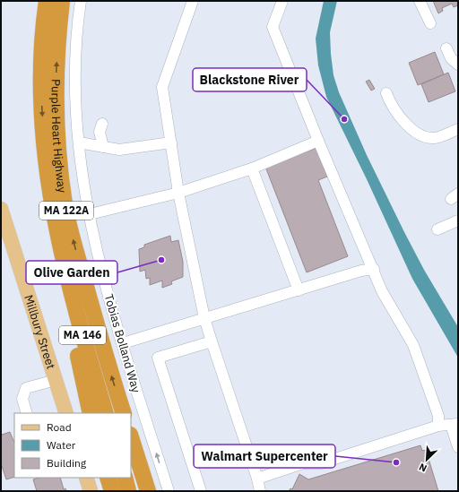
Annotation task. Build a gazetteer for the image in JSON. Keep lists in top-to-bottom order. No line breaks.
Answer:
{"streets":{"highway":["Purple Heart Highway","MA 122A","MA 146"],"main road":["Millbury Street"],"street":["Tobias Bolland Way"]},"crossings":[["Purple Heart Highway","MA 122A"]],"places":["Blackstone River","Olive Garden","Walmart Supercenter"],"legend":["Road","Water","Building"],"north":"bottom left"}
